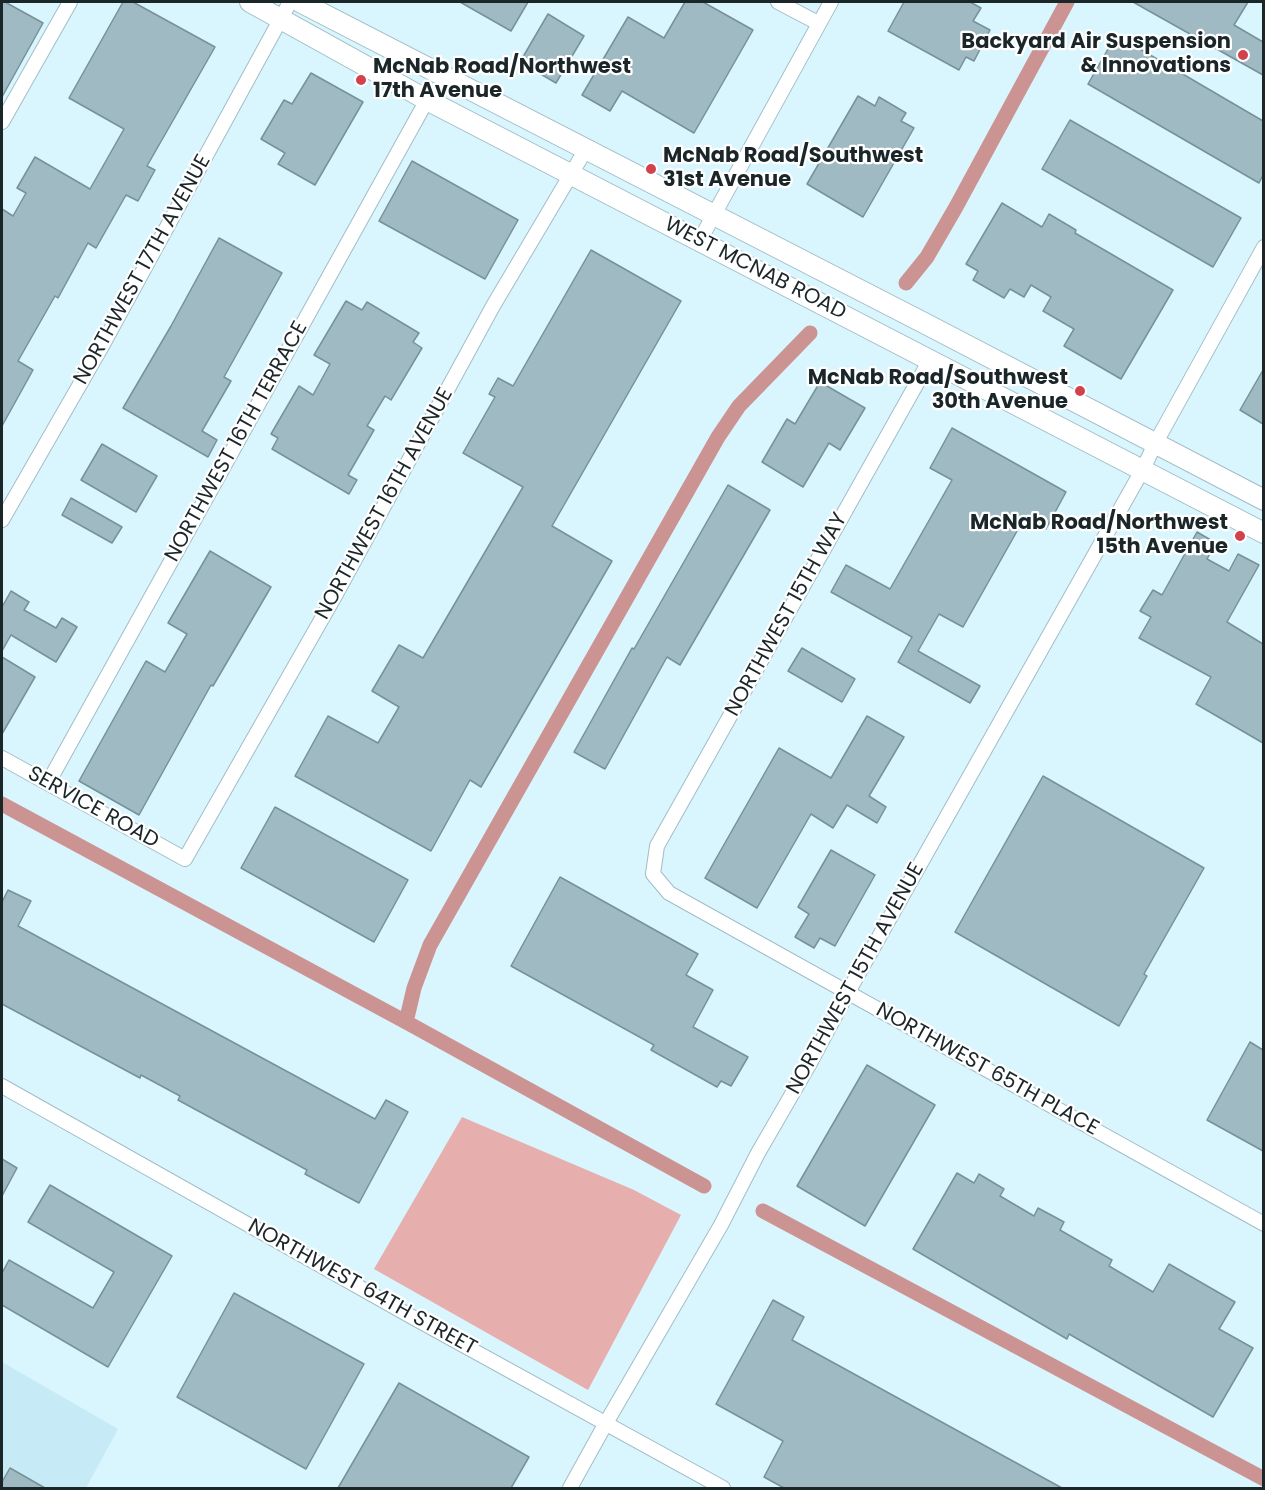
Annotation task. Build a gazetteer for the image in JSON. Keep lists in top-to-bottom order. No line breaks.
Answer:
{"streets":{"main road":["WEST MCNAB ROAD"],"street":["NORTHWEST 17TH AVENUE","NORTHWEST 16TH TERRACE","NORTHWEST 16TH AVENUE","NORTHWEST 15TH WAY","SERVICE ROAD","NORTHWEST 15TH AVENUE","NORTHWEST 65TH PLACE","NORTHWEST 64TH STREET"]},"crossings":[["WEST MCNAB ROAD","NORTHWEST 17TH AVENUE"],["WEST MCNAB ROAD","NORTHWEST 16TH TERRACE"],["WEST MCNAB ROAD","NORTHWEST 16TH AVENUE"],["WEST MCNAB ROAD","NORTHWEST 15TH WAY"],["WEST MCNAB ROAD","NORTHWEST 15TH AVENUE"],["NORTHWEST 16TH TERRACE","SERVICE ROAD"],["NORTHWEST 16TH AVENUE","SERVICE ROAD"],["NORTHWEST 15TH WAY","NORTHWEST 65TH PLACE"],["NORTHWEST 15TH AVENUE","NORTHWEST 65TH PLACE"],["NORTHWEST 15TH AVENUE","NORTHWEST 64TH STREET"]],"places":["Backyard Air Suspension & Innovations","McNab Road/Northwest 17th Avenue","McNab Road/Southwest 31st Avenue","McNab Road/Southwest 30th Avenue","McNab Road/Northwest 15th Avenue"]}
